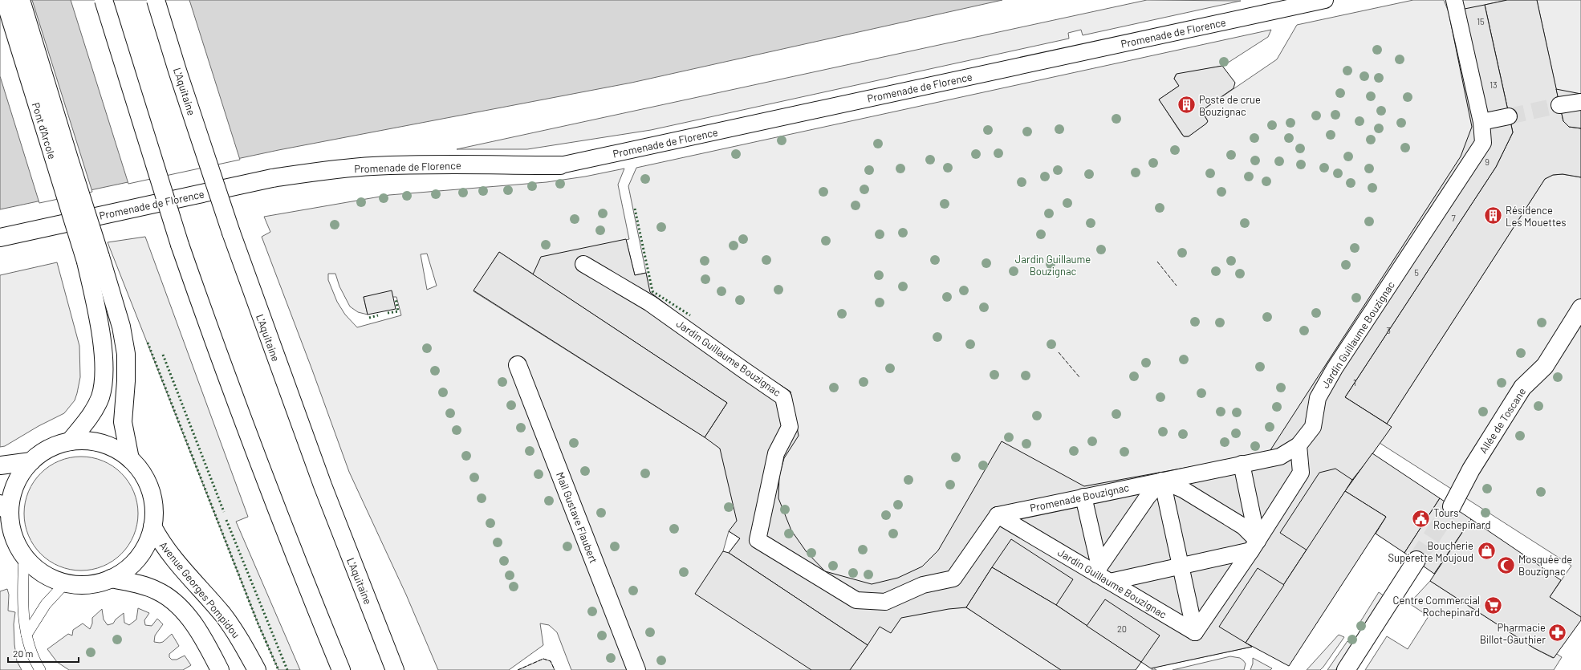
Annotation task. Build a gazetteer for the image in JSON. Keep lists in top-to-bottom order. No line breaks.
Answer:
{"streets":{"main road":["Promenade de Florence","L'Aquitaine","Pont d'Arcole","Allée de Toscane","Mail Gustave Flaubert","Avenue Georges Pompidou"],"street":["Jardin Guillaume Bouzignac","Promenade Bouzignac"]},"crossings":[["Jardin Guillaume Bouzignac","Promenade Bouzignac"]],"parks":["Jardin Guillaume Bouzignac"],"places":{"building":["Poste de crue Bouzignac","Résidence Les Mouettes"],"public building":["Tours Rochepinard"],"shop":["Boucherie Supérette Moujoud"],"mosque":["Mosquée de Bouzignac"],"supermarket":["Centre Commercial Rochepinard"],"pharmacy":["Pharmacie Billot-Gauthier"]},"house_numbers":["15","13","9","7","5","3","1","20"],"scale_bar":"20 m"}
